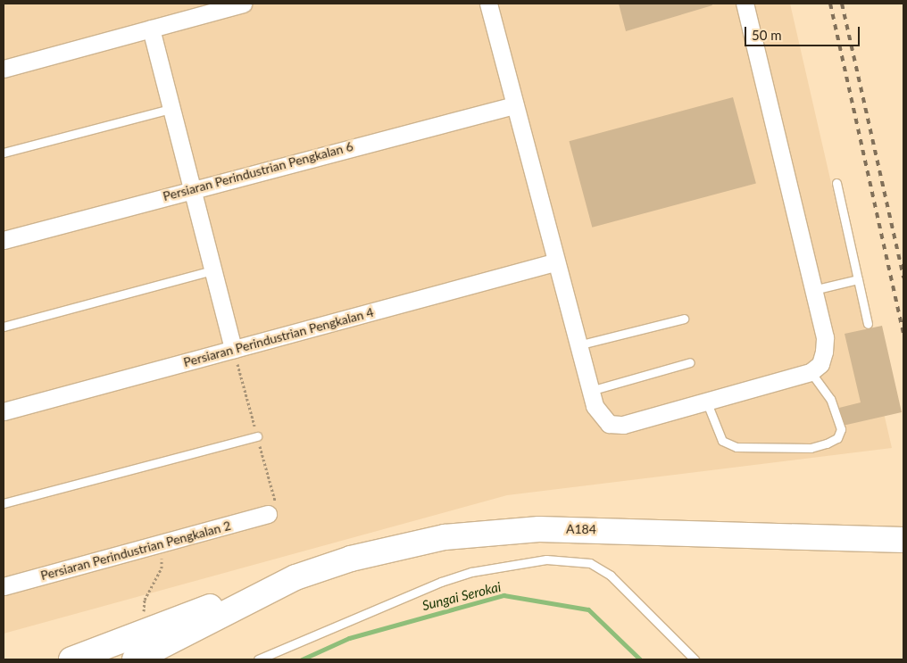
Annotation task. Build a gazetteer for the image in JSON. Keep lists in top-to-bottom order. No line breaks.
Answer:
{"streets":{"main road":["A184"],"street":["Persiaran Perindustrian Pengkalan 6","Persiaran Perindustrian Pengkalan 4","Persiaran Perindustrian Pengkalan 2"]},"water":["Sungai Serokai"],"scale_bar":"50 m"}
